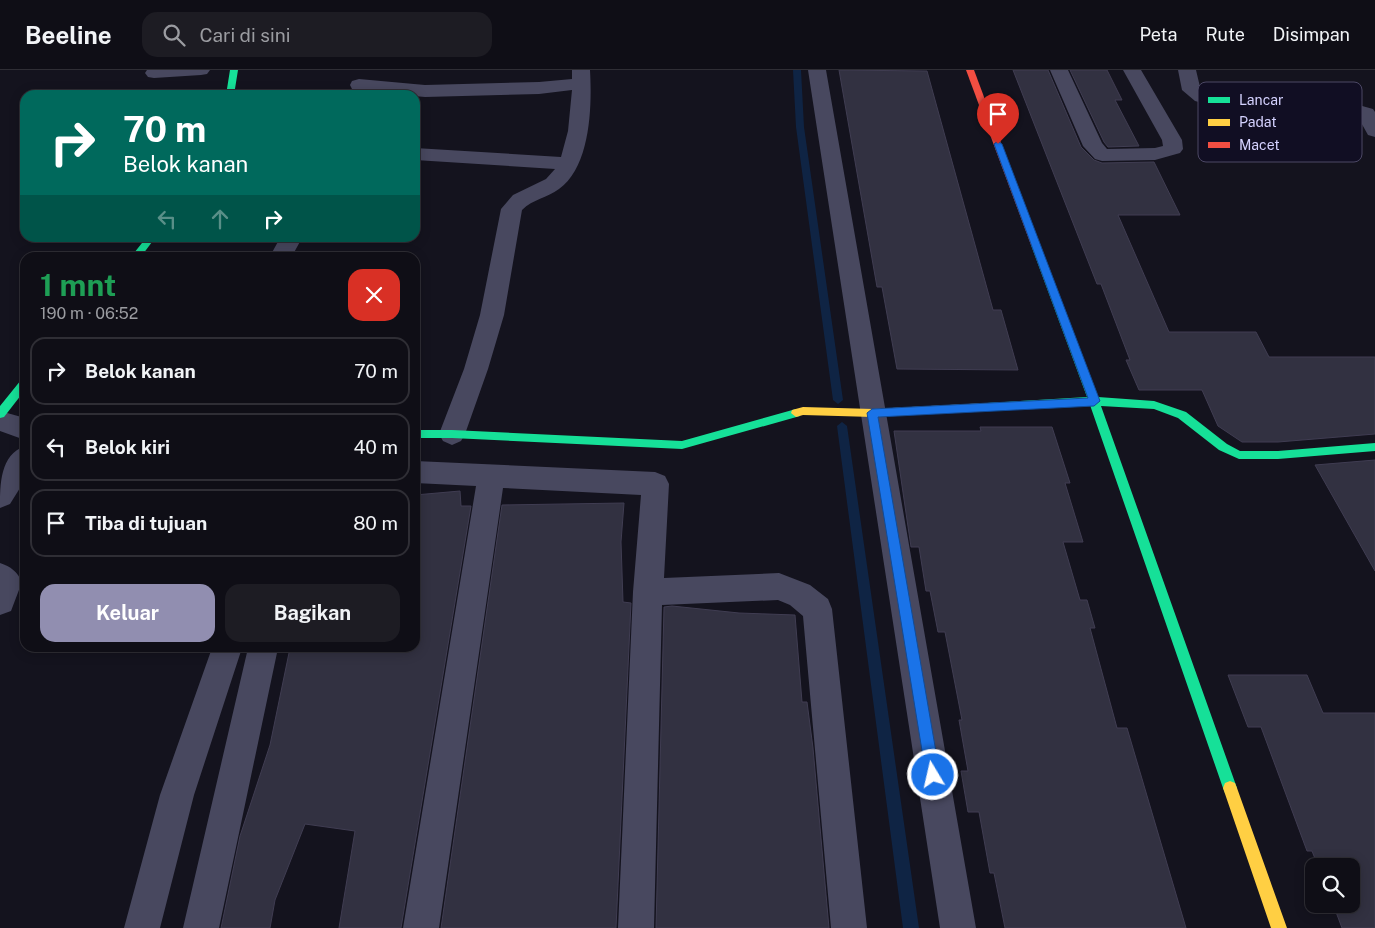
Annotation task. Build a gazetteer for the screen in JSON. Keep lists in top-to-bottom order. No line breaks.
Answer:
{"legend":["Lancar","Padat","Macet"],"page":{"header":"Beeline","search":"Cari di sini","nav":["Peta","Rute","Disimpan"],"turn":["70 m","Belok kanan"],"heading":["1 mnt","190 m · 06:52"],"list":[{"name":"Belok kanan","value":"70 m"},{"name":"Belok kiri","value":"40 m"},{"name":"Tiba di tujuan","value":"80 m"}],"buttons":["Keluar","Bagikan"]}}
